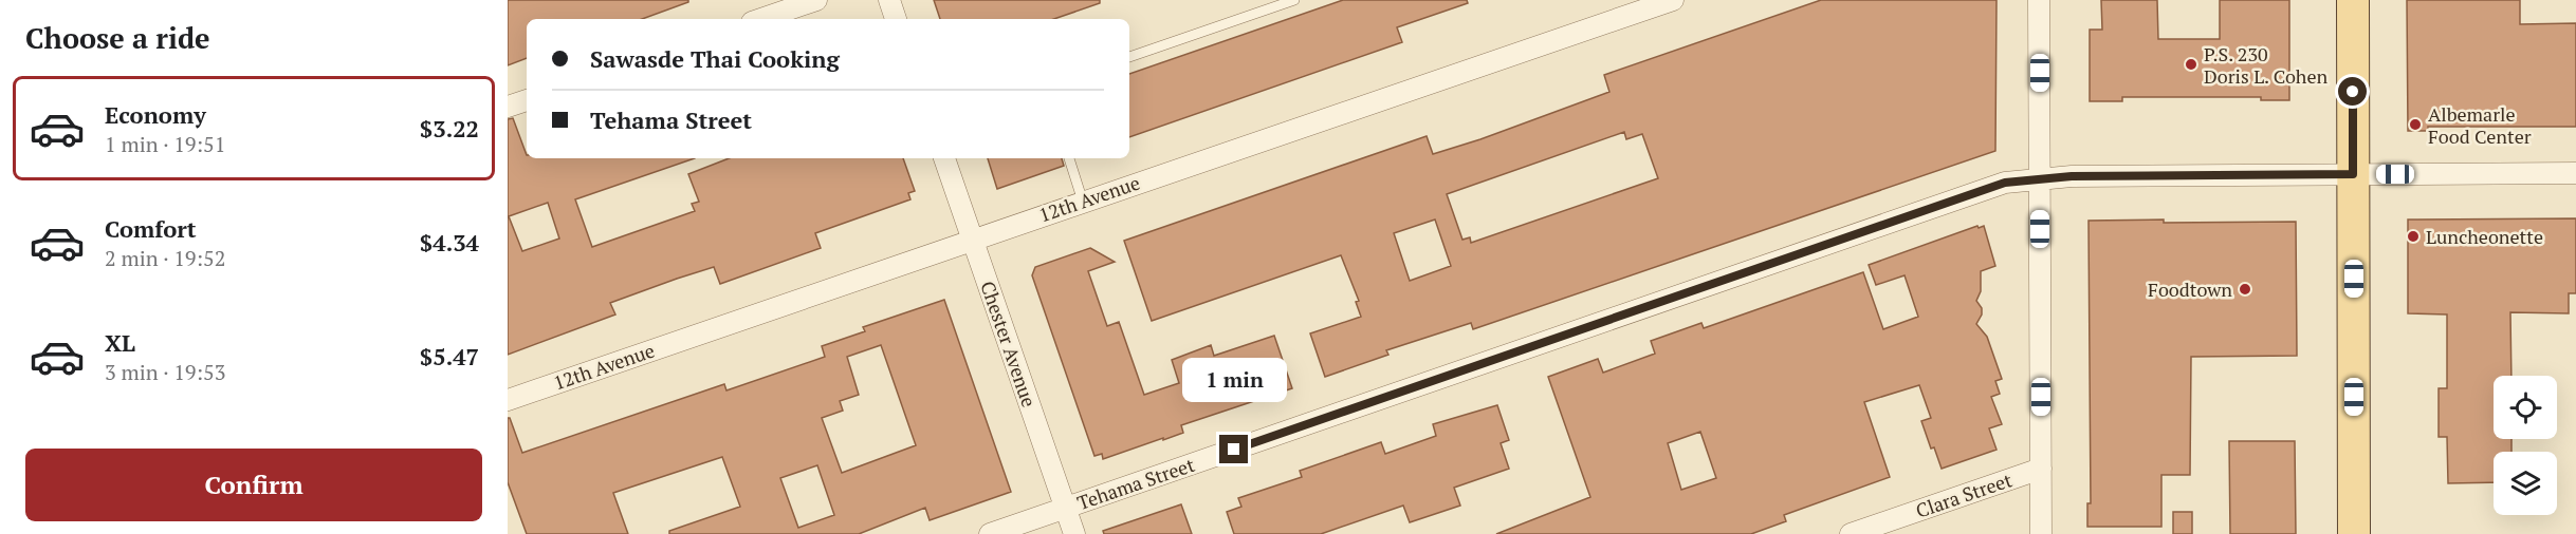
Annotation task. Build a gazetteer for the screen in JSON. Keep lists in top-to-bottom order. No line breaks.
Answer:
{"streets":{"street":["12th Avenue","Chester Avenue","Tehama Street","Clara Street"]},"crossings":[["12th Avenue","Chester Avenue"],["Chester Avenue","Tehama Street"]],"places":["P.S. 230 Doris L. Cohen","Albemarle Food Center","Luncheonette","Foodtown"],"page":{"heading":"Choose a ride","banner":["Sawasde Thai Cooking","Tehama Street"],"list":[{"name":"Economy","note":"1 min · 19:51","value":"$3.22"},{"name":"Comfort","note":"2 min · 19:52","value":"$4.34"},{"name":"XL","note":"3 min · 19:53","value":"$5.47"}],"bubble":"1 min","buttons":"Confirm"}}
